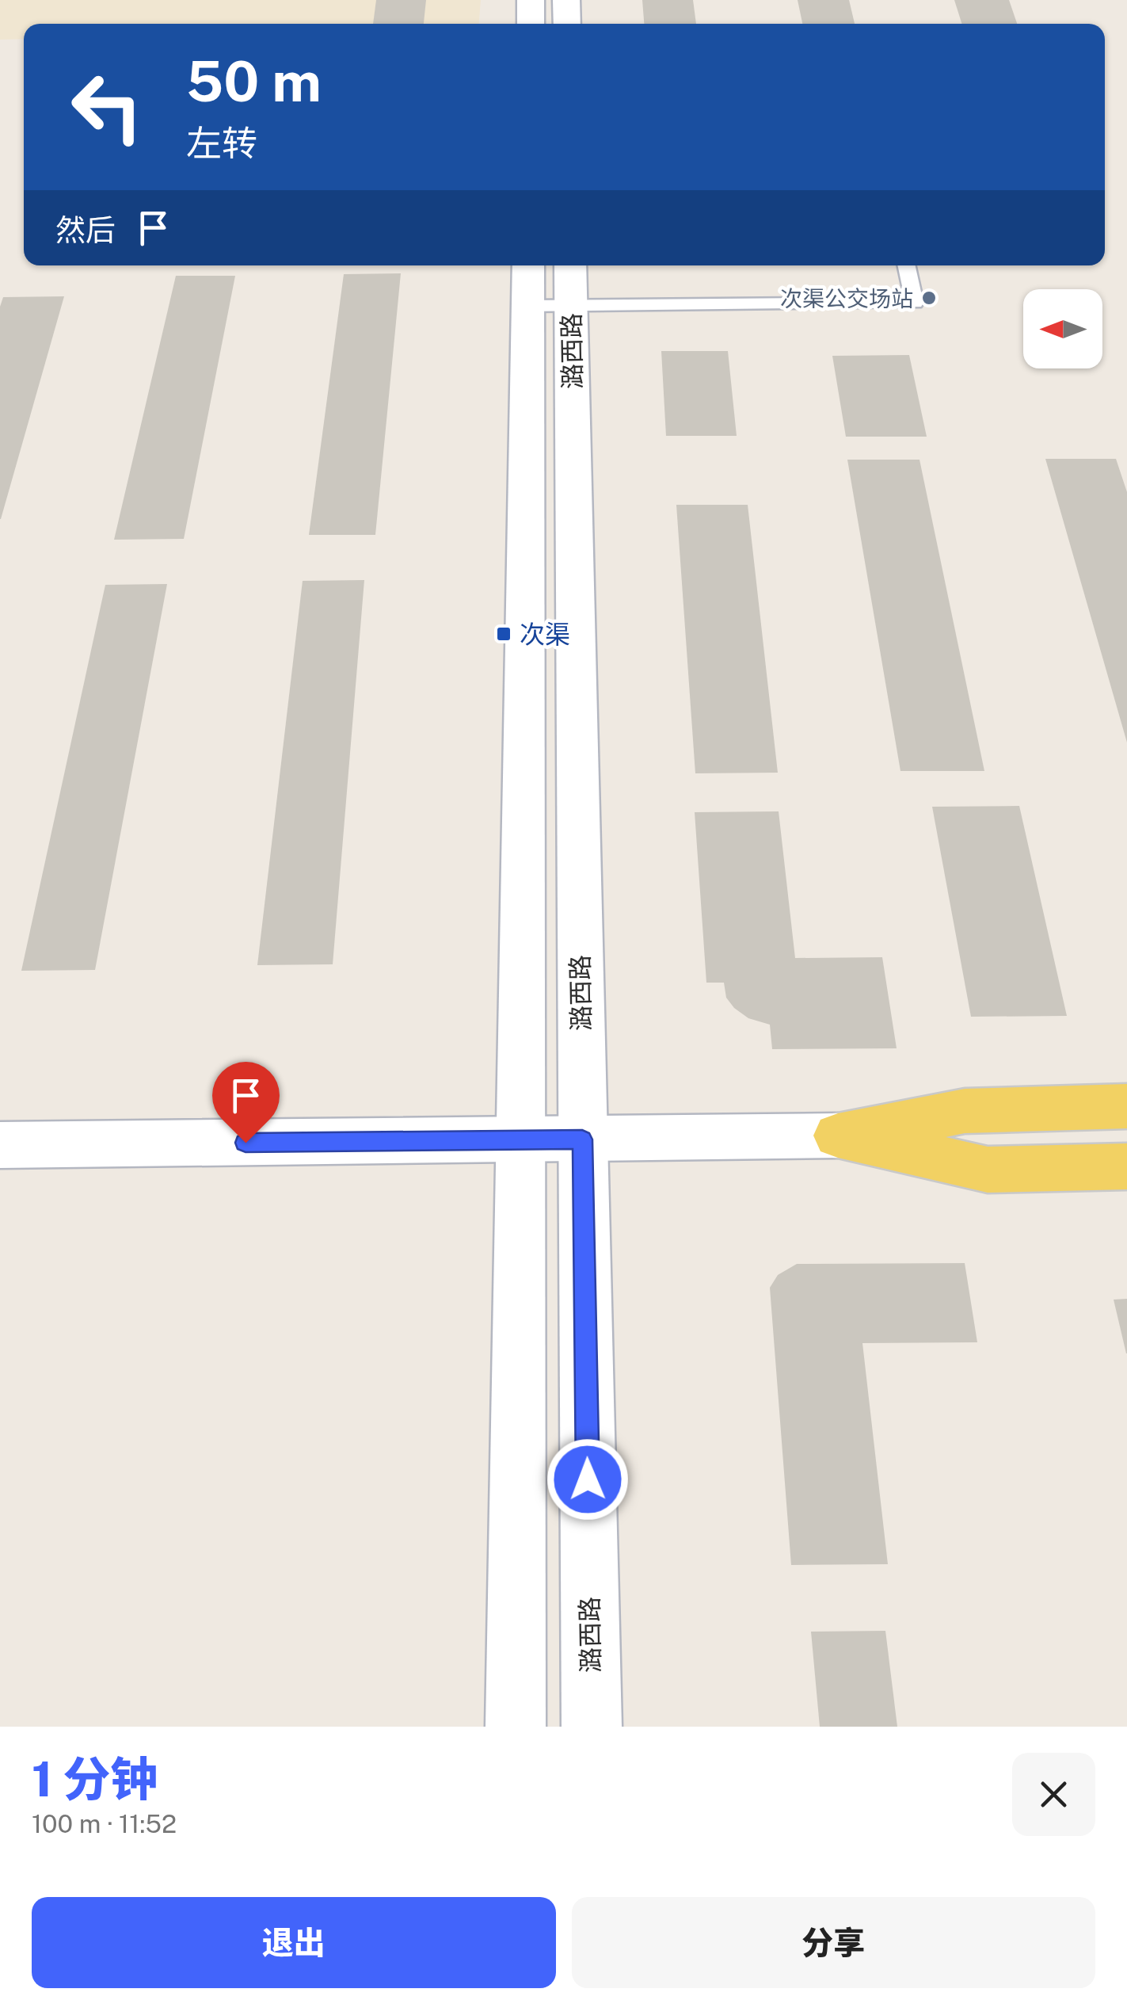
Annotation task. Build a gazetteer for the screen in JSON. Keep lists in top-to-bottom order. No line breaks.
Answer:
{"streets":{"main road":["潞西路"]},"places":{"other":["次渠公交场站"],"transit":["次渠"]},"north":"left","page":{"turn":["50 m","左转"],"then":"然后","heading":["1 分钟","100 m · 11:52"],"buttons":["退出","分享"]}}
